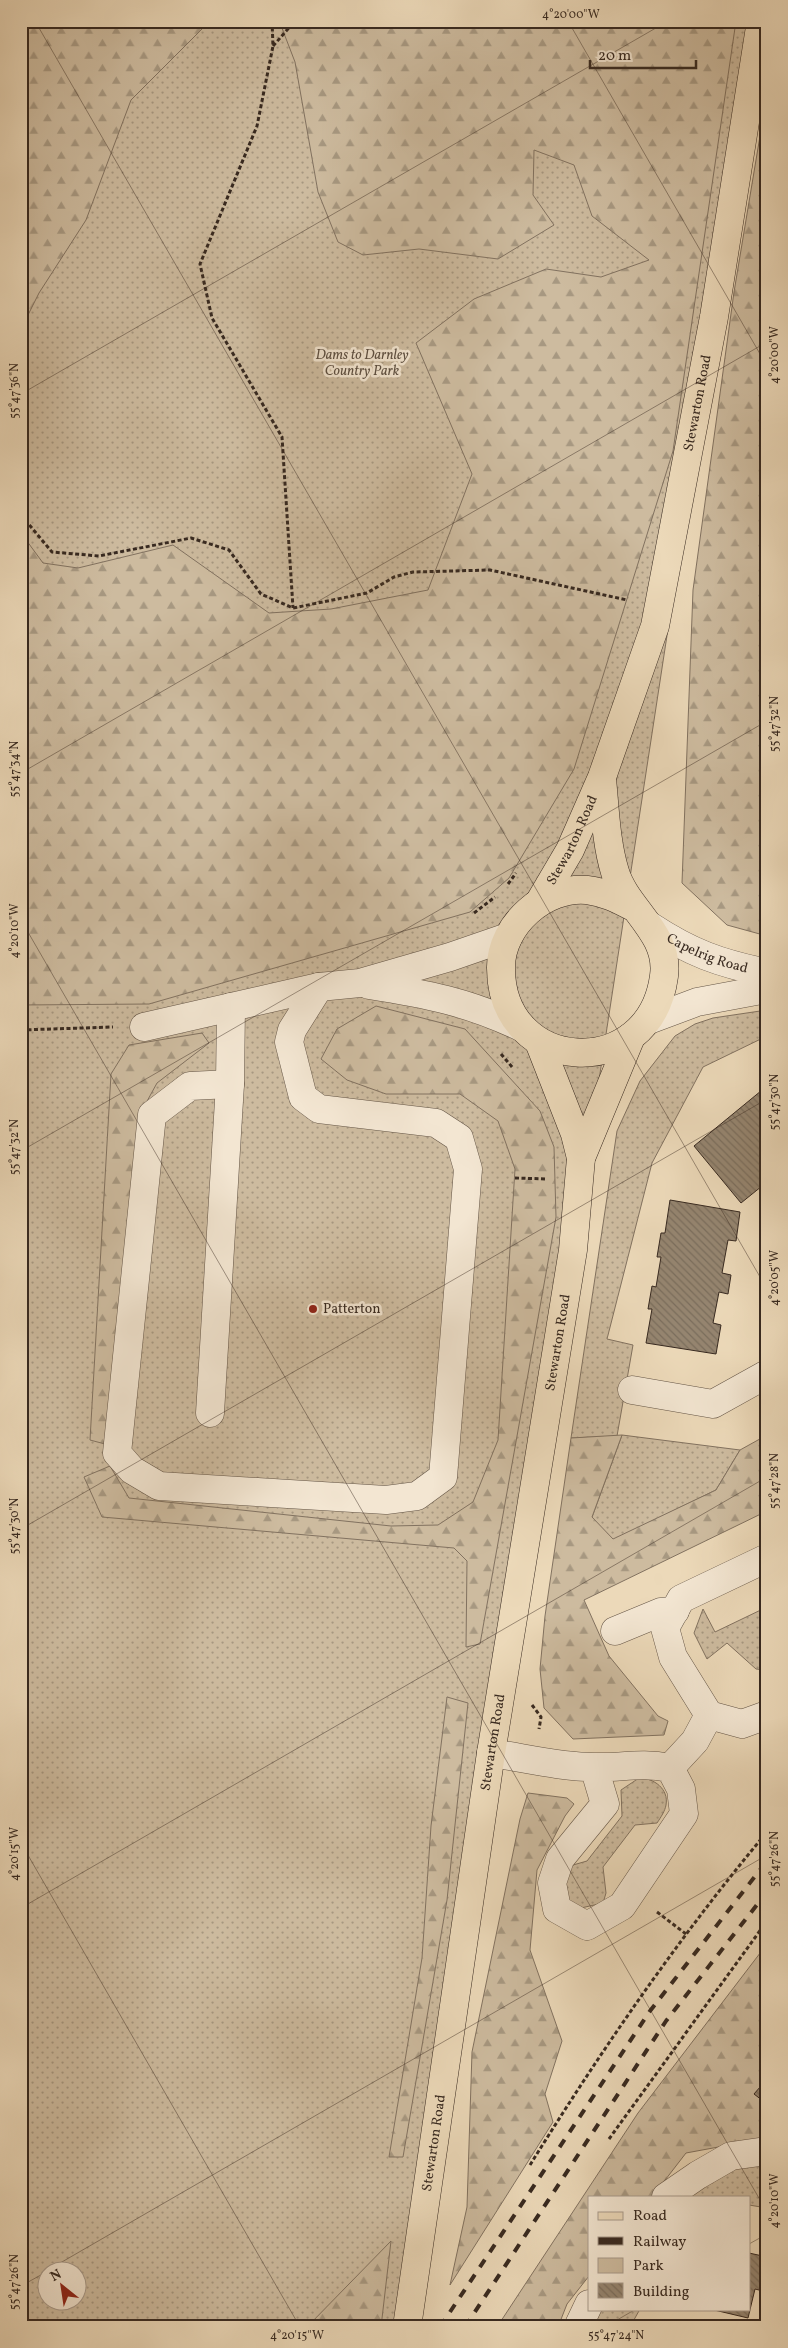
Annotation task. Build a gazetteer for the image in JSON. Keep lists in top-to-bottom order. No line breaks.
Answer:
{"streets":{"main road":["Stewarton Road"],"street":["Capelrig Road"]},"crossings":[["Stewarton Road","Capelrig Road"]],"parks":["Dams to Darnley Country Park"],"places":["Patterton"],"legend":["Road","Railway","Park","Building"],"scale_bar":"20 m","north":"top left","coordinates":["4°20'00\"W","55°47'36\"N","55°47'32\"N","55°47'34\"N","4°20'10\"W","55°47'30\"N","4°20'05\"W","55°47'28\"N","4°20'15\"W","55°47'26\"N","55°47'24\"N"]}
